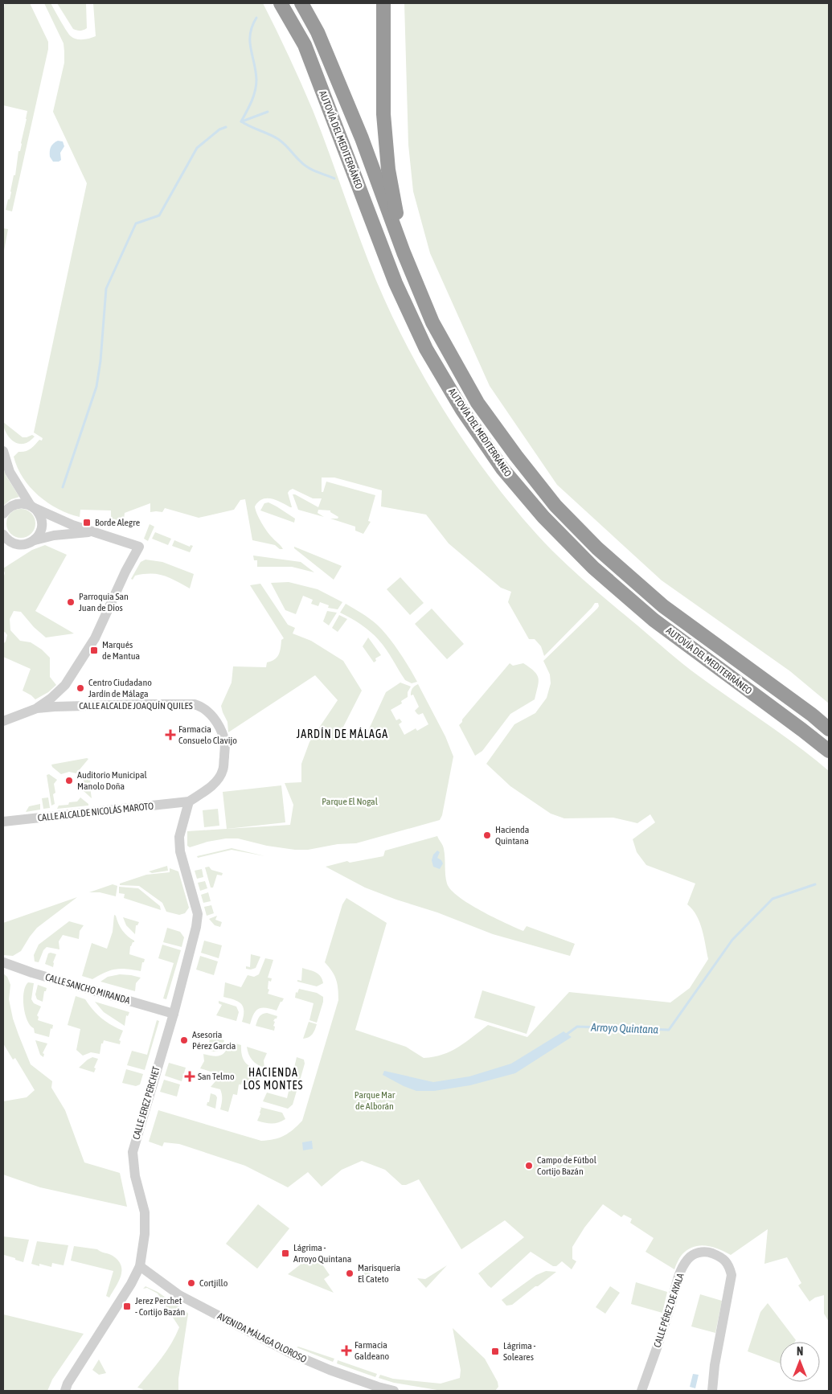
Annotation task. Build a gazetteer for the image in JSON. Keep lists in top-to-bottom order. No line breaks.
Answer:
{"streets":{"highway":["AUTOVÍA DEL MEDITERRÁNEO"],"street":["CALLE ALCALDE JOAQUÍN QUILES","CALLE ALCALDE NICOLÁS MAROTO","CALLE SANCHO MIRANDA","CALLE JEREZ PERCHET","CALLE PÉREZ DE AYALA","AVENIDA MÁLAGA OLOROSO"]},"crossings":[["CALLE ALCALDE JOAQUÍN QUILES","CALLE ALCALDE NICOLÁS MAROTO"],["CALLE ALCALDE JOAQUÍN QUILES","CALLE JEREZ PERCHET"],["CALLE ALCALDE NICOLÁS MAROTO","CALLE JEREZ PERCHET"],["CALLE SANCHO MIRANDA","CALLE JEREZ PERCHET"],["CALLE JEREZ PERCHET","AVENIDA MÁLAGA OLOROSO"]],"districts":["JARDÍN DE MÁLAGA","HACIENDA LOS MONTES"],"water":["Arroyo Quintana"],"parks":["Parque El Nogal","Parque Mar de Alborán"],"places":{"transit":["Borde Alegre","Marqués de Mantua","Lágrima - Arroyo Quintana","Jerez Perchet - Cortijo Bazán","Lágrima - Soleares"],"other":["Parroquia San Juan de Dios","Centro Ciudadano Jardín de Málaga","Auditorio Municipal Manolo Doña","Hacienda Quintana","Asesoría Pérez García","Campo de Fútbol Cortijo Bazán","Marisquería El Cateto","Cortjillo"],"health":["Farmacia Consuelo Clavijo","San Telmo","Farmacia Galdeano"]},"north":"top"}
